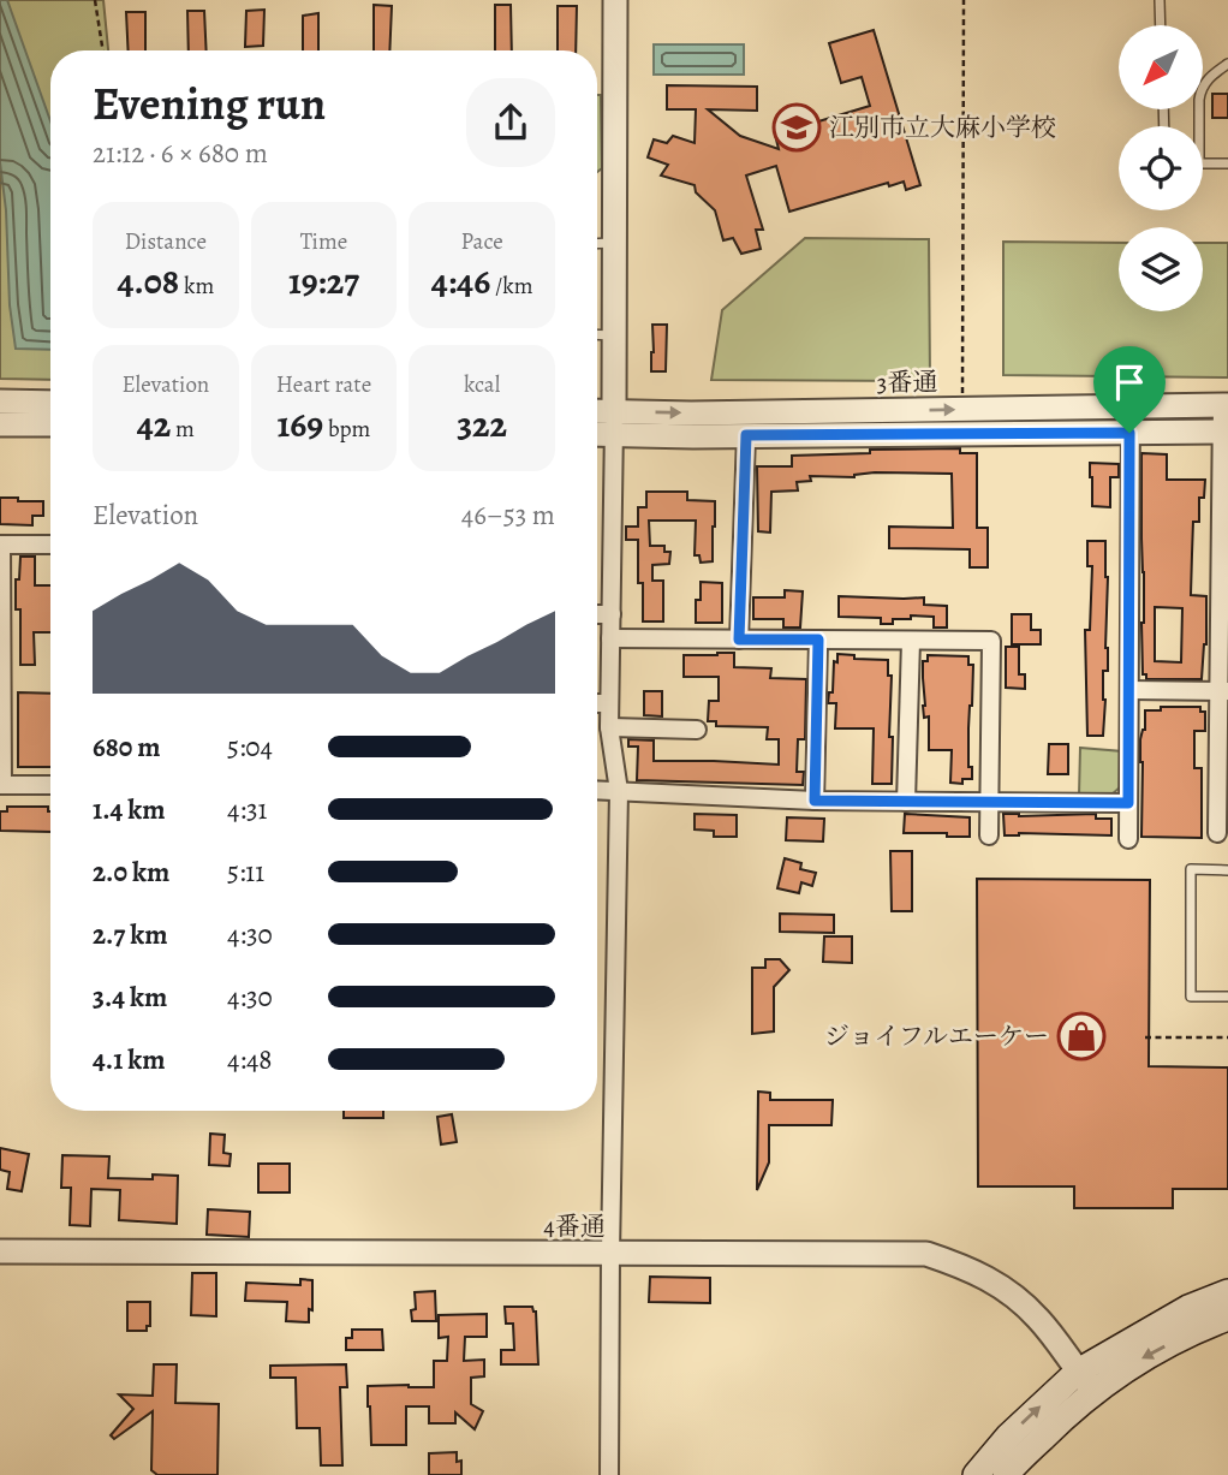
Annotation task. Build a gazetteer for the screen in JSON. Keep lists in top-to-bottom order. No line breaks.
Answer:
{"streets":{"street":["3番通","4番通"]},"places":{"school or university":["江別市立大麻小学校"],"shop":["ジョイフルエーケー"]},"north":"bottom left","page":{"heading":["Evening run","21:12 · 6 × 680 m"],"stats":[["Distance","4.08 km"],["Time","19:27"],["Pace","4:46 /km"],["Elevation","42 m"],["Heart rate","169 bpm"],["kcal","322"]],"chart":["Elevation","46–53 m"],"list":[{"name":"680 m","note":"5:04"},{"name":"1.4 km","note":"4:31"},{"name":"2.0 km","note":"5:11"},{"name":"2.7 km","note":"4:30"},{"name":"3.4 km","note":"4:30"},{"name":"4.1 km","note":"4:48"}]}}
